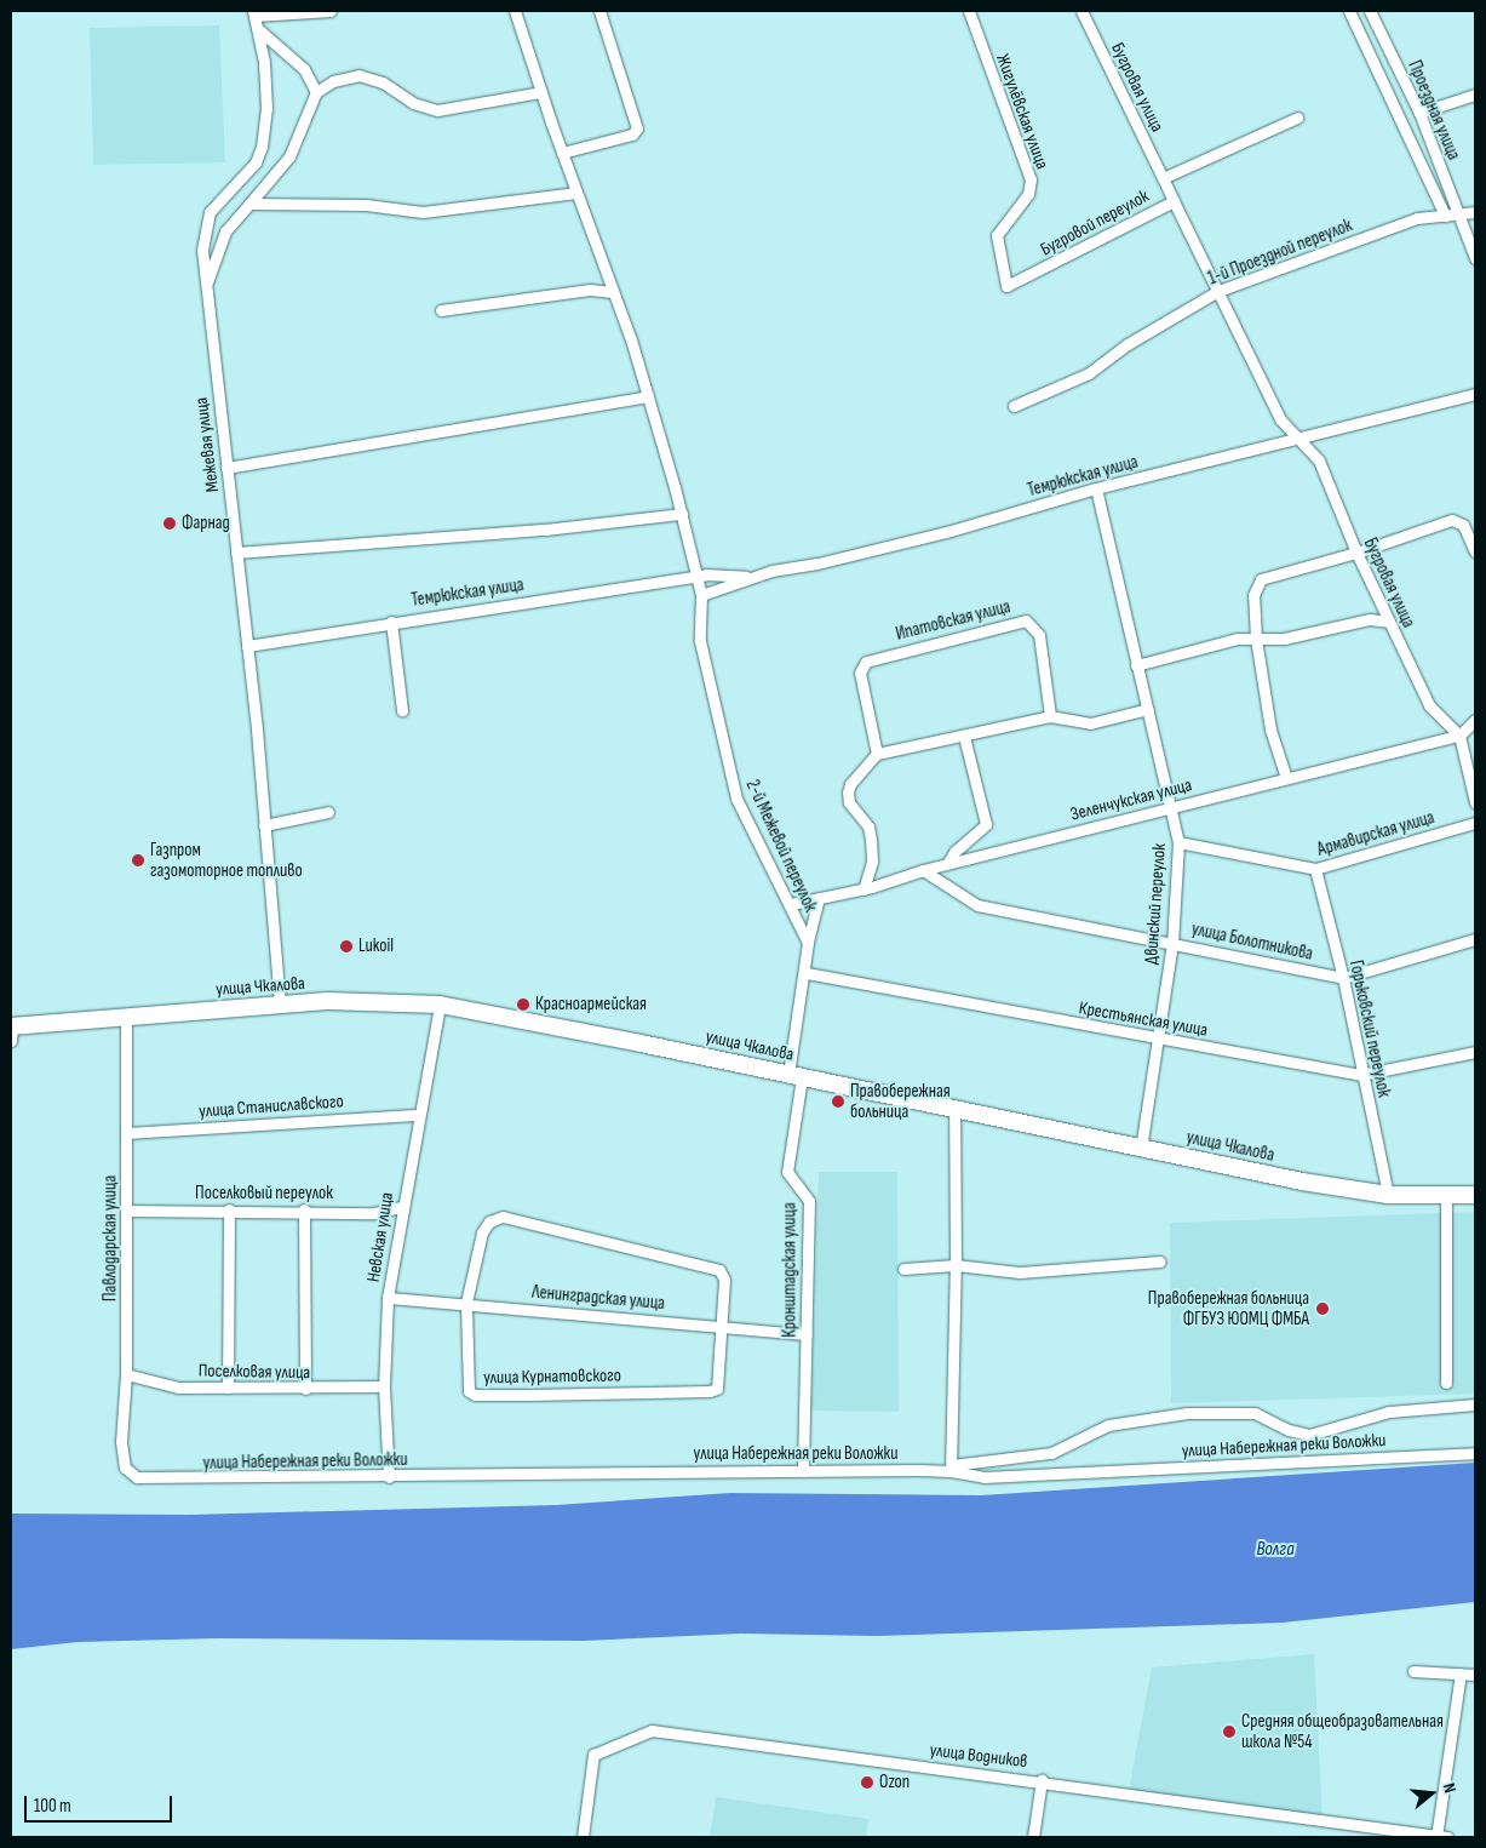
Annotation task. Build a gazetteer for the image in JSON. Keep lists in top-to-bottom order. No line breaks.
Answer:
{"streets":{"main road":["улица Чкалова"],"street":["Бугровая улица","Проездная улица","Жигулёвская улица","Бугровой переулок","1-й Проездной переулок","Межевая улица","Темрюкская улица","Ипатовская улица","Зеленчукская улица","Армавирская улица","2-й Межевой переулок","Двинский переулок","улица Болотникова","Крестьянская улица","Горьковский переулок","улица Станиславского","Поселковый переулок","Невская улица","Павлодарская улица","Кронштадская улица","Ленинградская улица","Поселковая улица","улица Курнатовского","улица Набережная реки Воложки","улица Водников"]},"crossings":[["Бугровая улица","Бугровой переулок"],["Бугровая улица","1-й Проездной переулок"],["Бугровая улица","Темрюкская улица"],["Бугровая улица","Зеленчукская улица"],["Проездная улица","1-й Проездной переулок"],["Жигулёвская улица","Бугровой переулок"],["Межевая улица","Темрюкская улица"],["Межевая улица","улица Чкалова"],["Темрюкская улица","2-й Межевой переулок"],["Темрюкская улица","Двинский переулок"],["Зеленчукская улица","2-й Межевой переулок"],["Зеленчукская улица","Двинский переулок"],["Зеленчукская улица","улица Болотникова"],["Армавирская улица","Двинский переулок"],["Армавирская улица","Горьковский переулок"],["2-й Межевой переулок","улица Чкалова"],["2-й Межевой переулок","Крестьянская улица"],["2-й Межевой переулок","Кронштадская улица"],["Двинский переулок","улица Болотникова"],["Двинский переулок","улица Чкалова"],["Двинский переулок","Крестьянская улица"],["улица Болотникова","Горьковский переулок"],["улица Чкалова","Горьковский переулок"],["улица Чкалова","Невская улица"],["улица Чкалова","Павлодарская улица"],["улица Чкалова","Кронштадская улица"],["Крестьянская улица","Горьковский переулок"],["улица Станиславского","Невская улица"],["улица Станиславского","Павлодарская улица"],["Поселковый переулок","Невская улица"],["Поселковый переулок","Павлодарская улица"],["Невская улица","Ленинградская улица"],["Невская улица","Поселковая улица"],["Невская улица","улица Набережная реки Воложки"],["Павлодарская улица","Поселковая улица"],["Павлодарская улица","улица Набережная реки Воложки"],["Кронштадская улица","Ленинградская улица"],["Кронштадская улица","улица Набережная реки Воложки"],["Ленинградская улица","улица Курнатовского"]],"water":["Волга"],"places":["Фарнад","Газпром газомоторное топливо","Lukoil","Красноармейская","Правобережная больница","Правобережная больница ФГБУЗ ЮОМЦ ФМБА","Средняя общеобразовательная школа №54","Ozon"],"scale_bar":"100 m","north":"right"}
